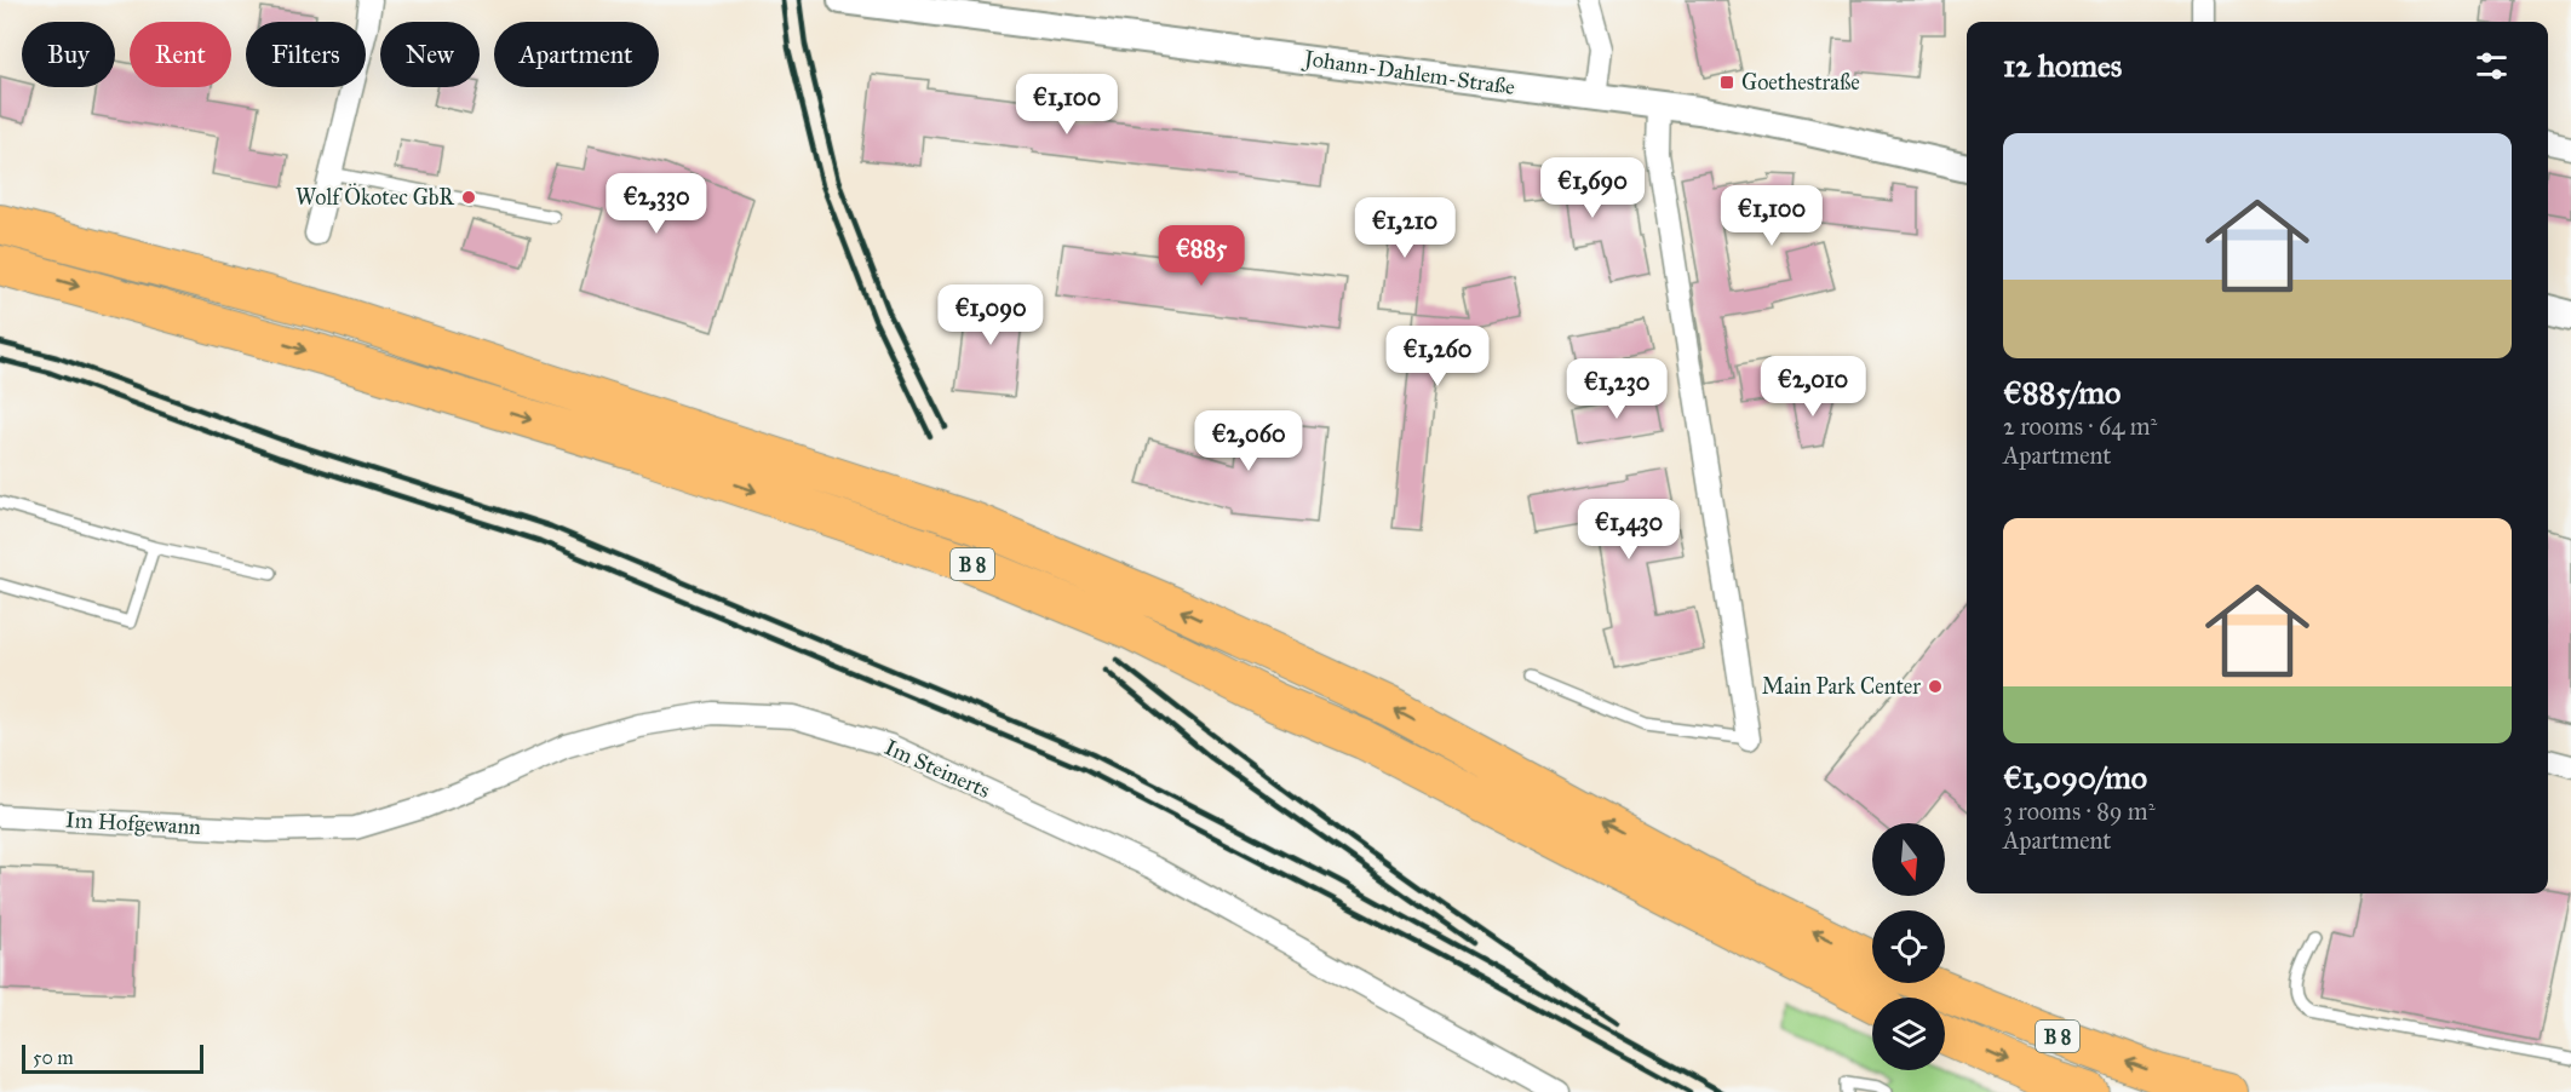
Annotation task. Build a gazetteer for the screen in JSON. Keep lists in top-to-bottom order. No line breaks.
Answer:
{"streets":{"highway":["B 8"],"street":["Johann-Dahlem-Straße","Im Steinerts","Im Hofgewann"]},"crossings":[["Im Steinerts","Im Hofgewann"]],"places":{"transit":["Goethestraße"],"other":["Wolf Ökotec GbR","Main Park Center"]},"scale_bar":"50 m","north":"bottom","page":{"chip":["Buy","Rent","Filters","New","Apartment"],"heading":"12 homes","price":["€1,100","€1,690","€2,330","€1,100","€1,210","€885","€1,090","€1,260","€2,010","€1,230","€2,060","€1,430"],"list":[{"name":"€885/mo","note":"2 rooms · 64 m² · Apartment"},{"name":"€1,090/mo","note":"3 rooms · 89 m² · Apartment"}],"scale":"50 m"}}
